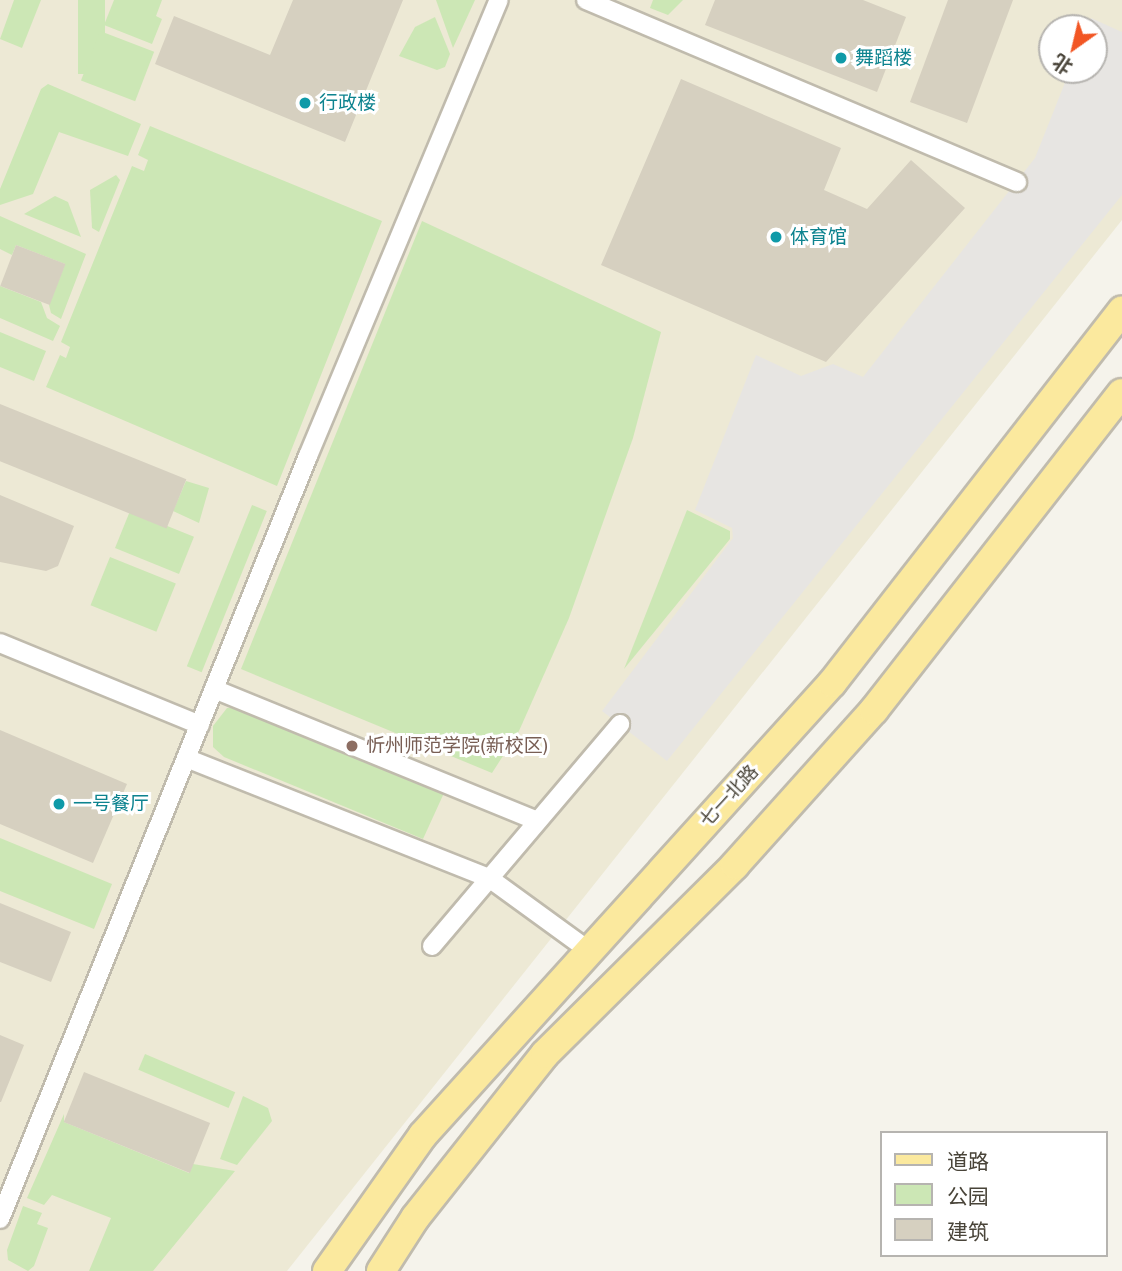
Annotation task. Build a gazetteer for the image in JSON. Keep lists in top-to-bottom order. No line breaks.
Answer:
{"streets":{"main road":["七一北路"]},"places":["舞蹈楼","行政楼","体育馆","忻州师范学院(新校区)","一号餐厅"],"legend":["道路","公园","建筑"],"north":"bottom left"}
